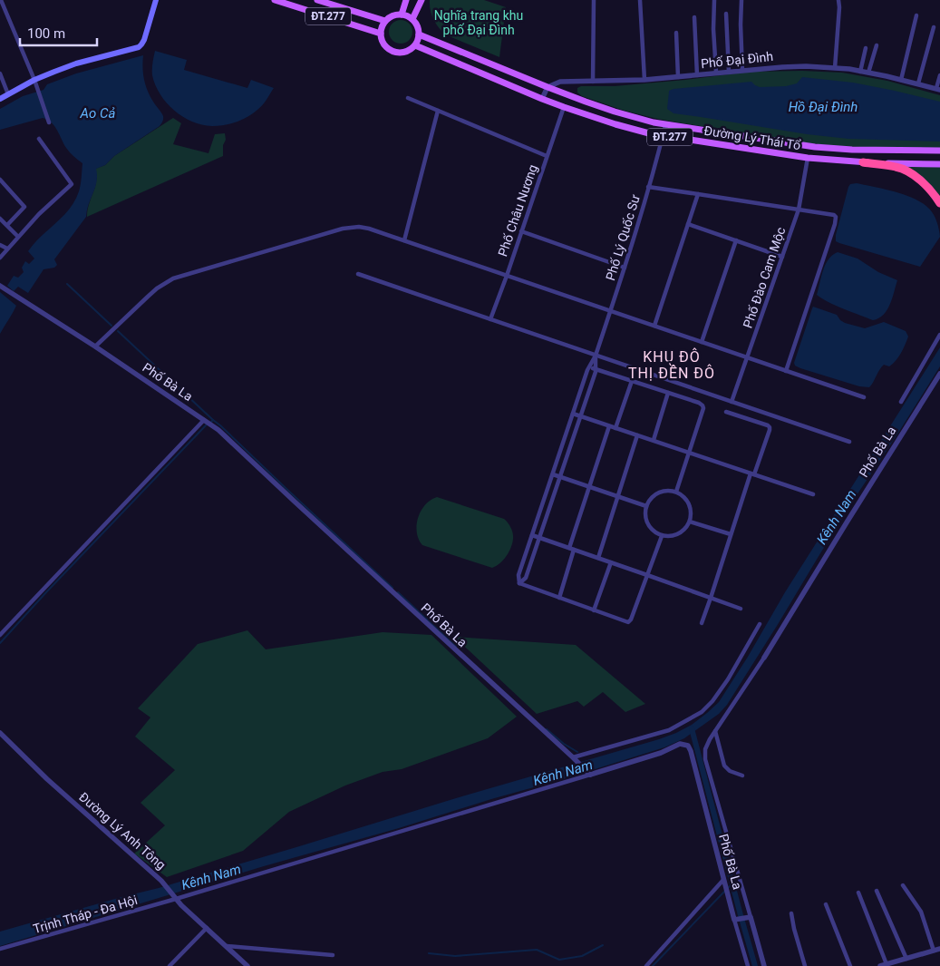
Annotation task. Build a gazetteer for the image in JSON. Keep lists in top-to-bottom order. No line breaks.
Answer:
{"streets":{"main road":["ĐT.277","Đường Lý Thái Tổ"],"street":["Phố Đại Đình","Phố Châu Nương","Phố Lý Quốc Sư","Phố Đào Cam Mộc","Phố Bà La","Đường Lý Anh Tông","Trịnh Tháp - Đa Hội"]},"crossings":[["ĐT.277","Đường Lý Thái Tổ"],["Phố Đại Đình","Đường Lý Thái Tổ"],["Đường Lý Thái Tổ","Phố Châu Nương"],["Đường Lý Thái Tổ","Phố Lý Quốc Sư"],["Đường Lý Thái Tổ","Phố Đào Cam Mộc"],["Phố Bà La","Trịnh Tháp - Đa Hội"],["Đường Lý Anh Tông","Trịnh Tháp - Đa Hội"]],"districts":["KHU ĐÔ THỊ ĐỀN ĐÔ"],"water":["Hồ Đại Đình","Ao Cả","Kênh Nam"],"parks":["Nghĩa trang khu phố Đại Đình"],"scale_bar":"100 m"}
